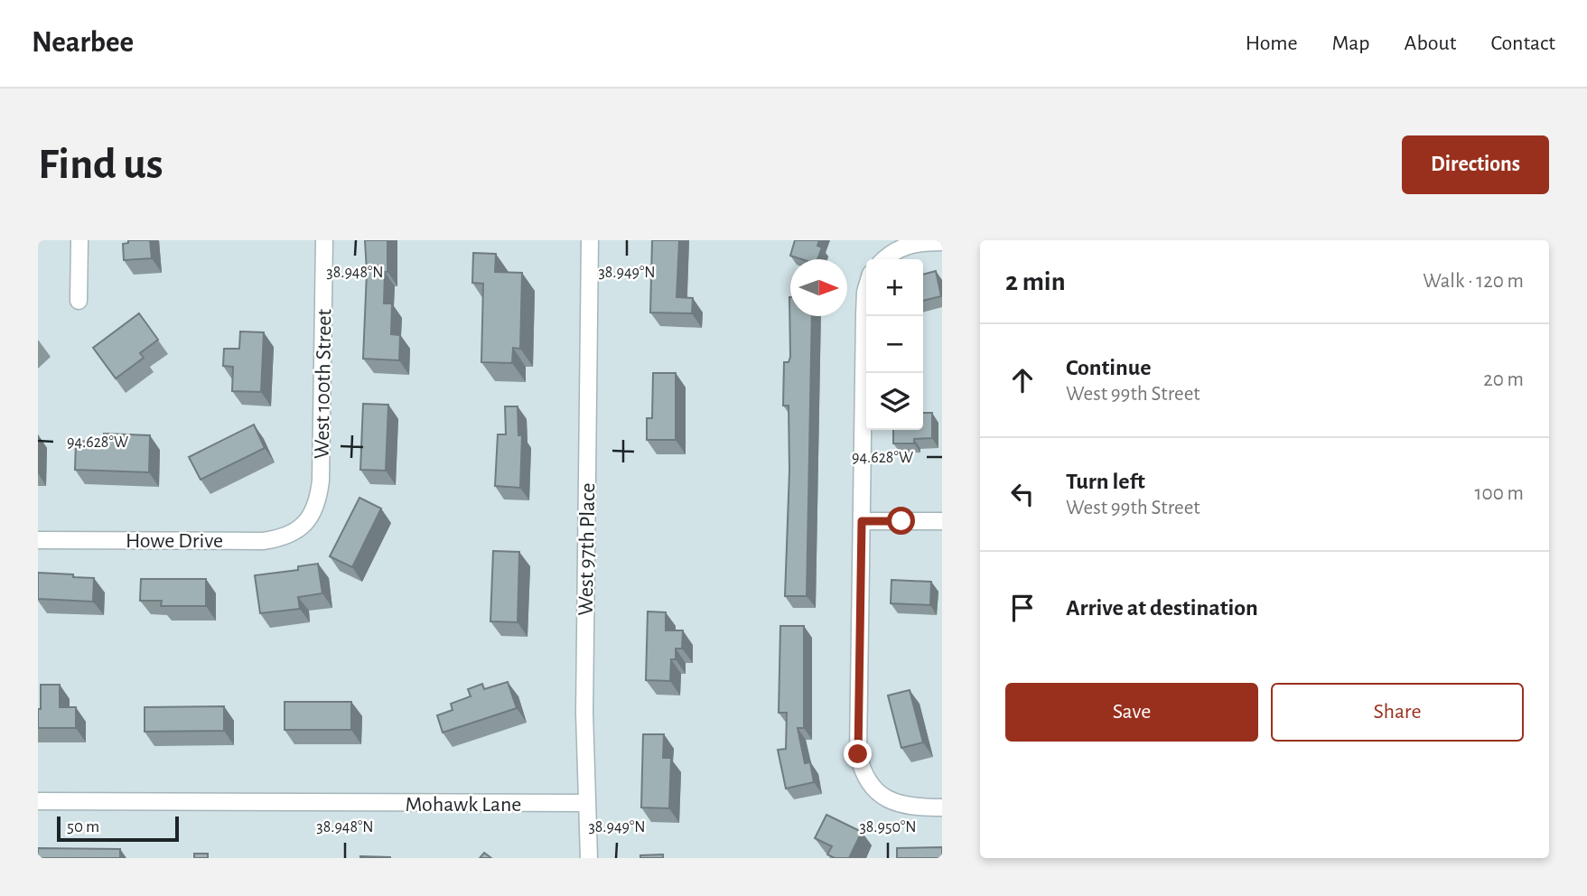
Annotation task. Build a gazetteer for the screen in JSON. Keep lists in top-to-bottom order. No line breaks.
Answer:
{"streets":{"street":["West 100th Street","Howe Drive","West 97th Place","Mohawk Lane"]},"crossings":[["West 100th Street","Howe Drive"],["West 97th Place","Mohawk Lane"]],"scale_bar":"50 m","north":"right","page":{"header":"Nearbee","nav":["Home","Map","About","Contact"],"buttons":["Directions",["Save","Share"]],"title":"Find us","heading":["2 min","Walk · 120 m"],"map_buttons":["+","−"],"list":[["Continue","West 99th Street","20 m"],["Turn left","West 99th Street","100 m"],"Arrive at destination"],"scale":"50 m"},"coordinates":["38.948°N","38.949°N","94.628°W","38.950°N"]}
